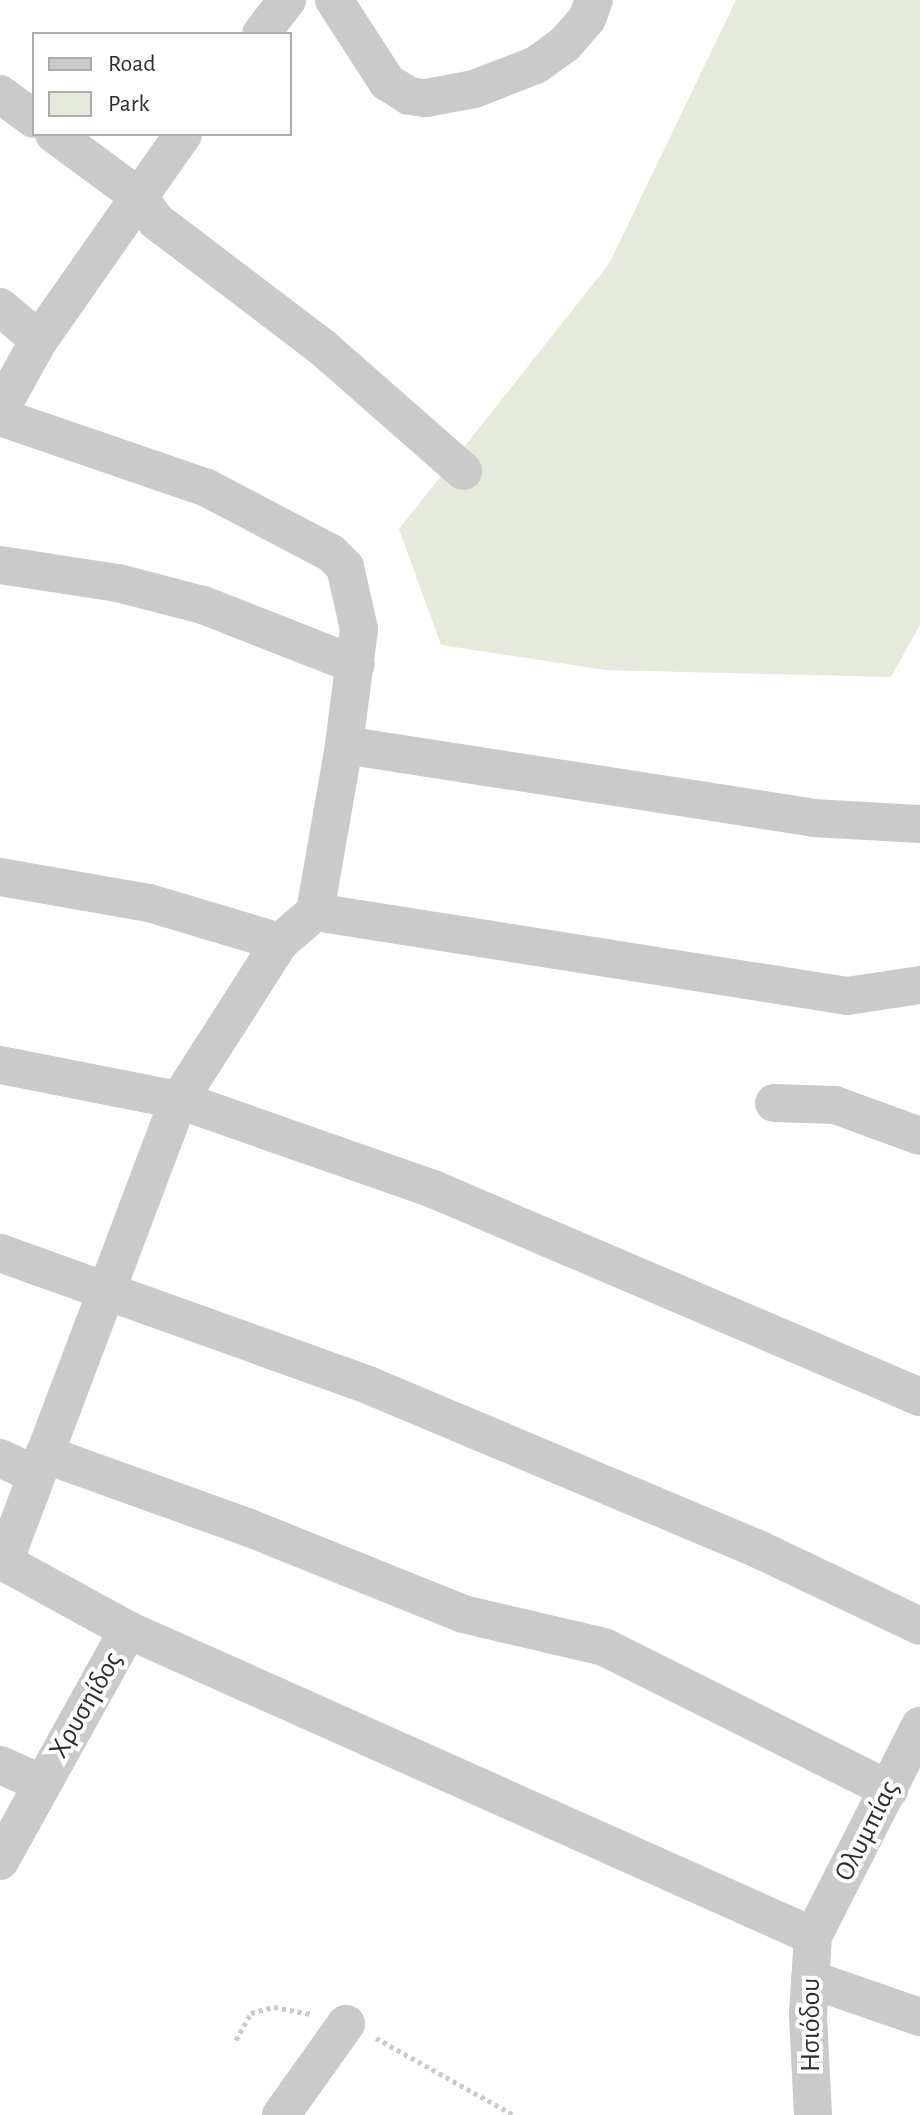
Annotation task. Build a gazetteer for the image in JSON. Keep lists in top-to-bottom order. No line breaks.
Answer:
{"streets":{"street":["Χρυσηίδος","Ολυμπίας","Ησιόδου"]},"crossings":[["Ολυμπίας","Ησιόδου"]],"legend":["Road","Park"]}
